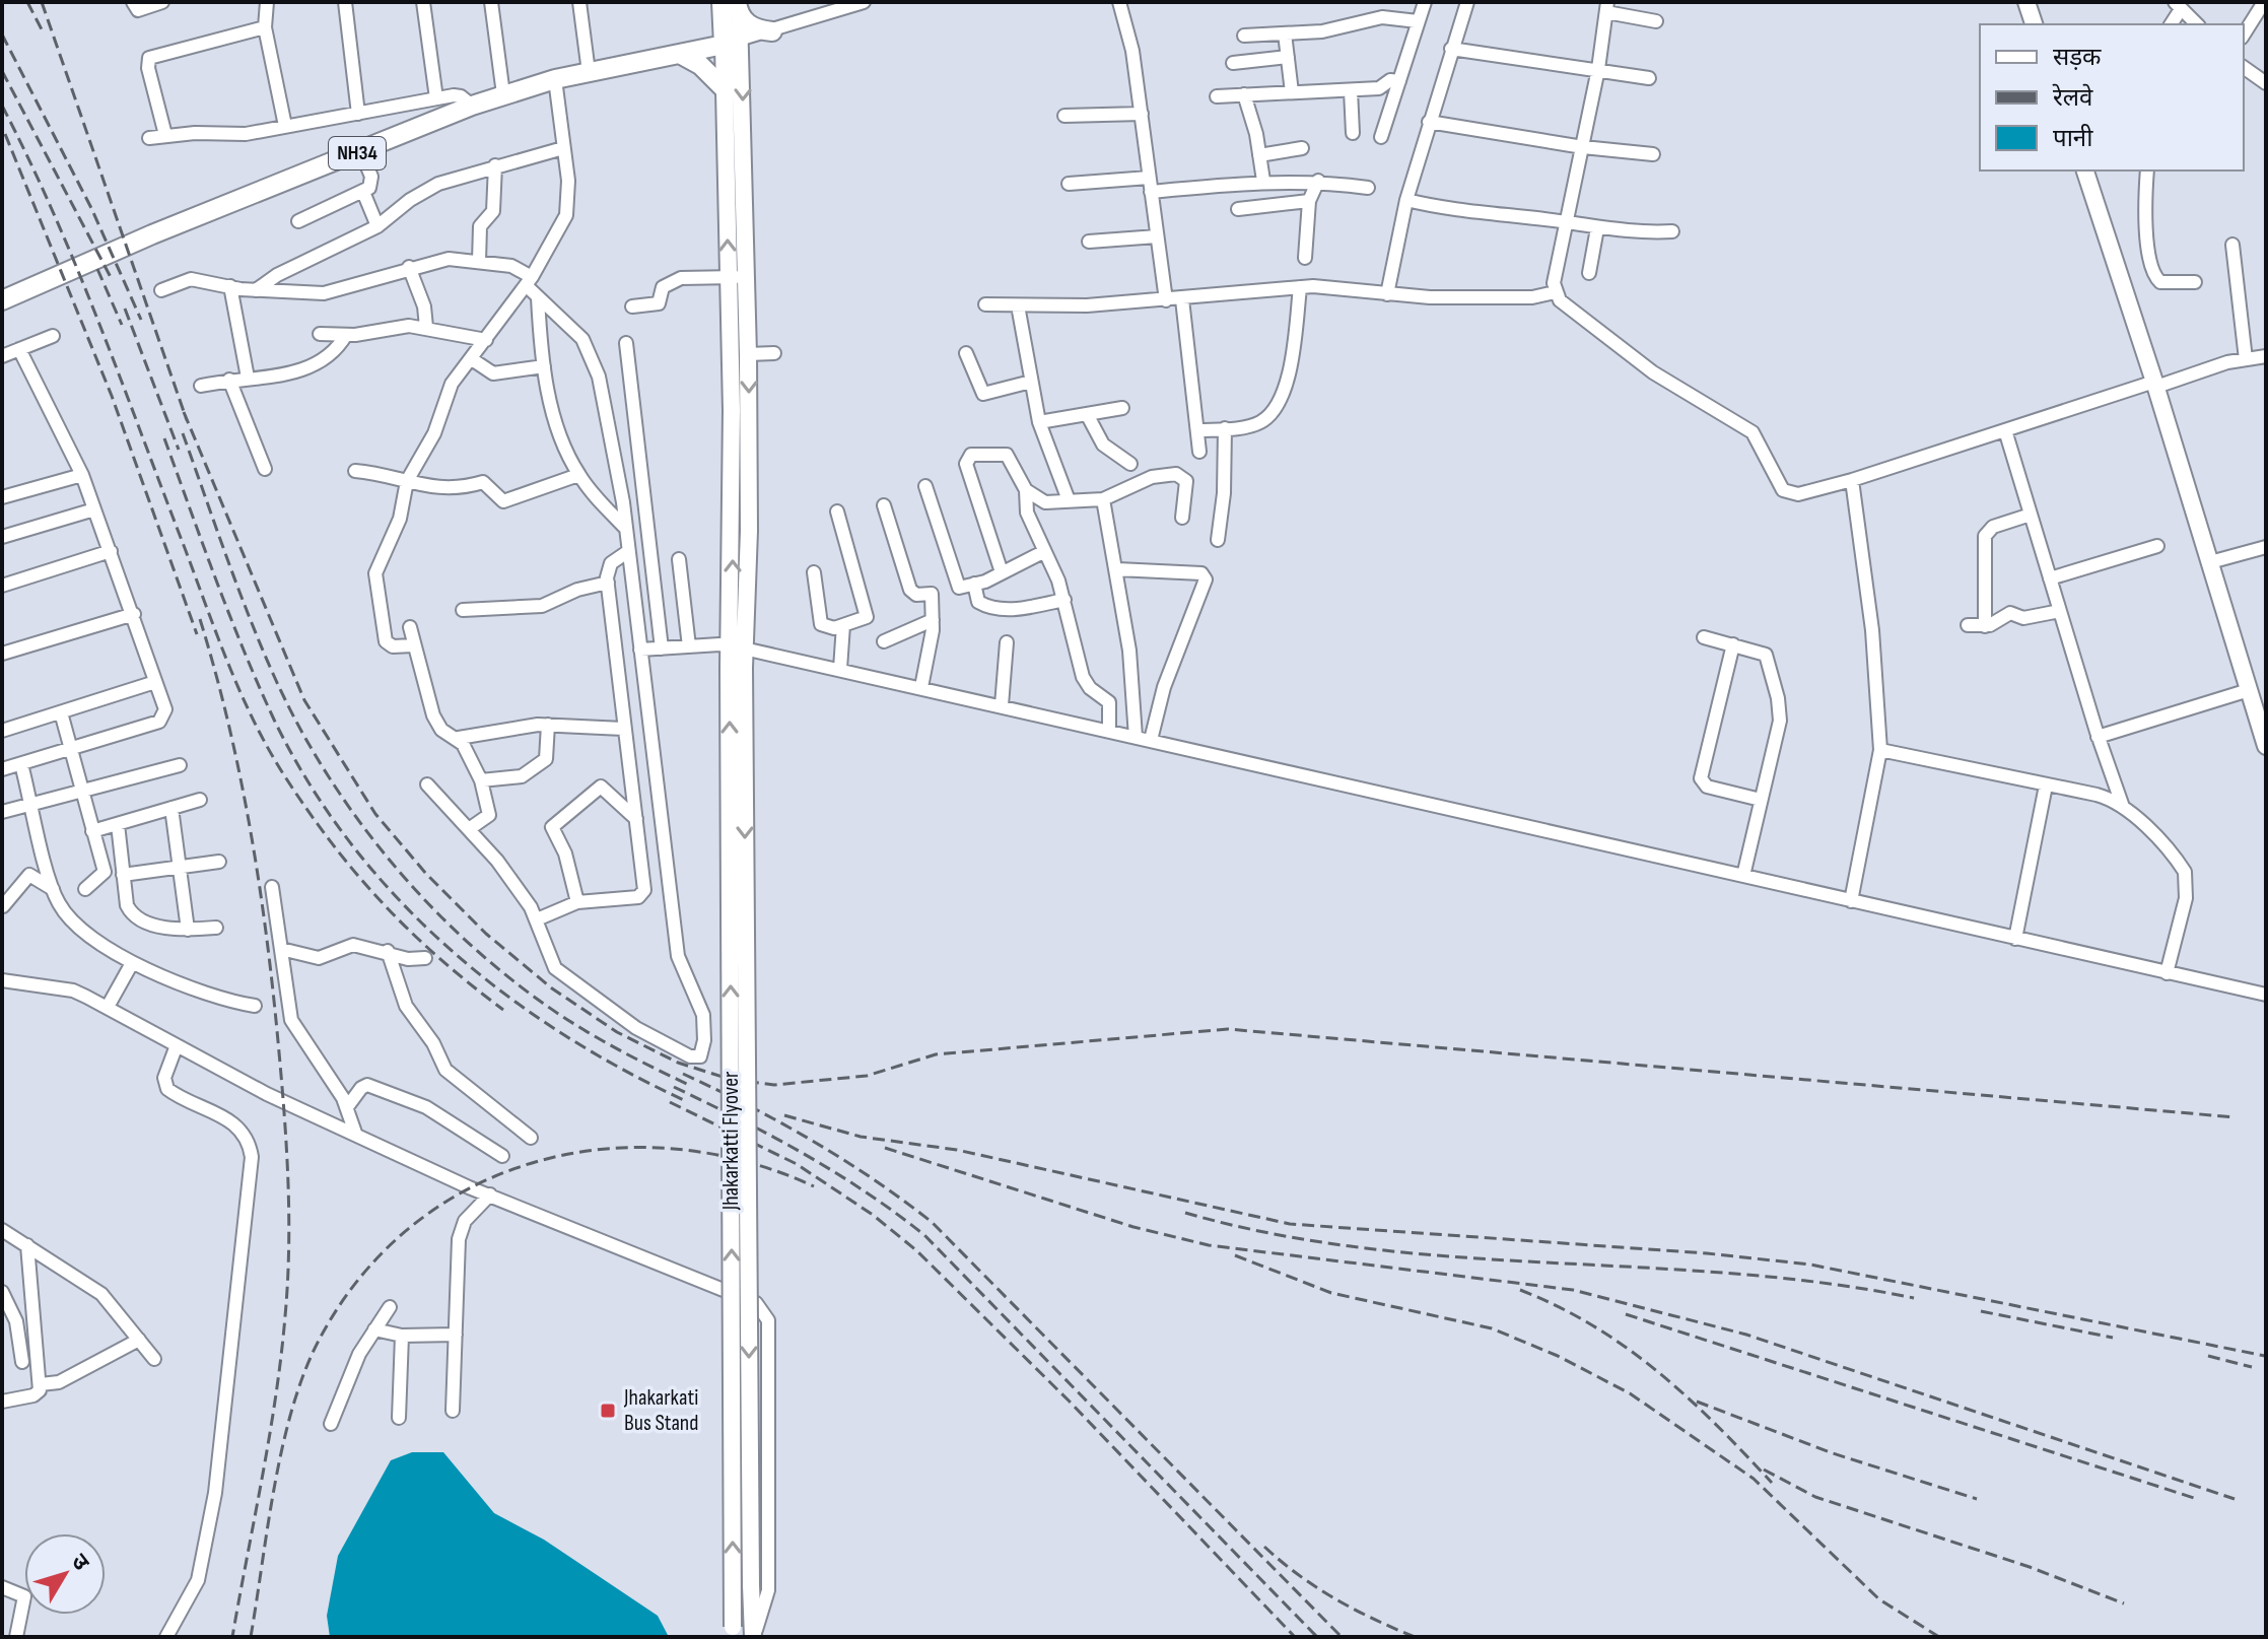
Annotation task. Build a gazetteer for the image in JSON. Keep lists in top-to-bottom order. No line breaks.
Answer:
{"streets":{"highway":["NH34"],"main road":["Jhakarkatti Flyover"]},"places":{"transit":["Jhakarkati Bus Stand"]},"legend":["सड़क","रेलवे","पानी"],"north":"top right"}
